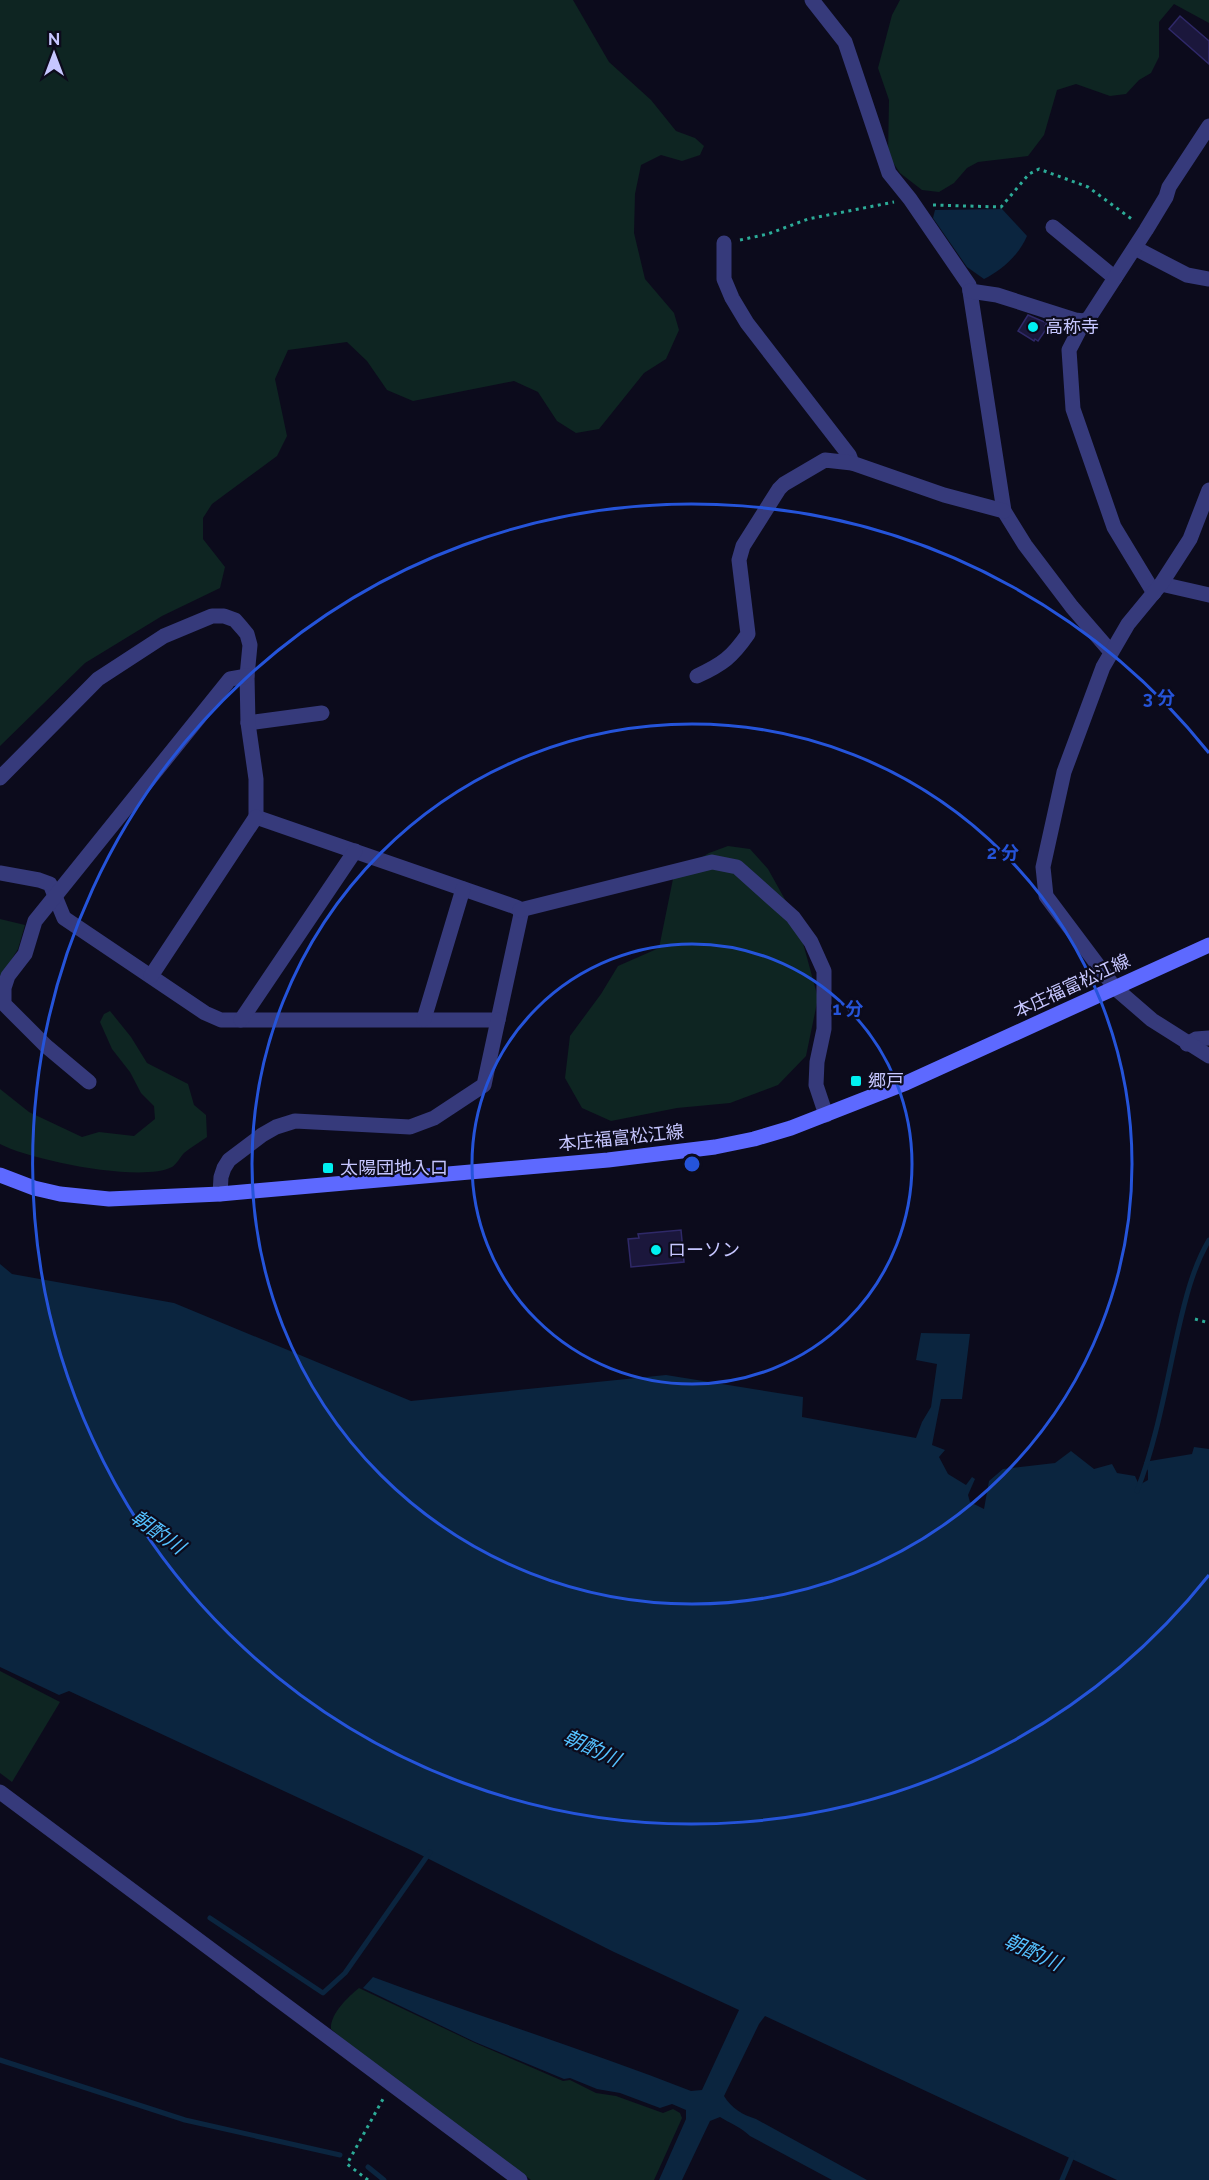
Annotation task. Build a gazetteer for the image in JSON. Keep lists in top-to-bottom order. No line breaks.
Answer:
{"streets":{"main road":["本庄福富松江線"]},"water":["朝酌川"],"places":{"other":["高称寺","ローソン"],"transit":["郷戸","太陽団地入口"]},"north":"top","rings":["3 分","2 分","1 分"]}
